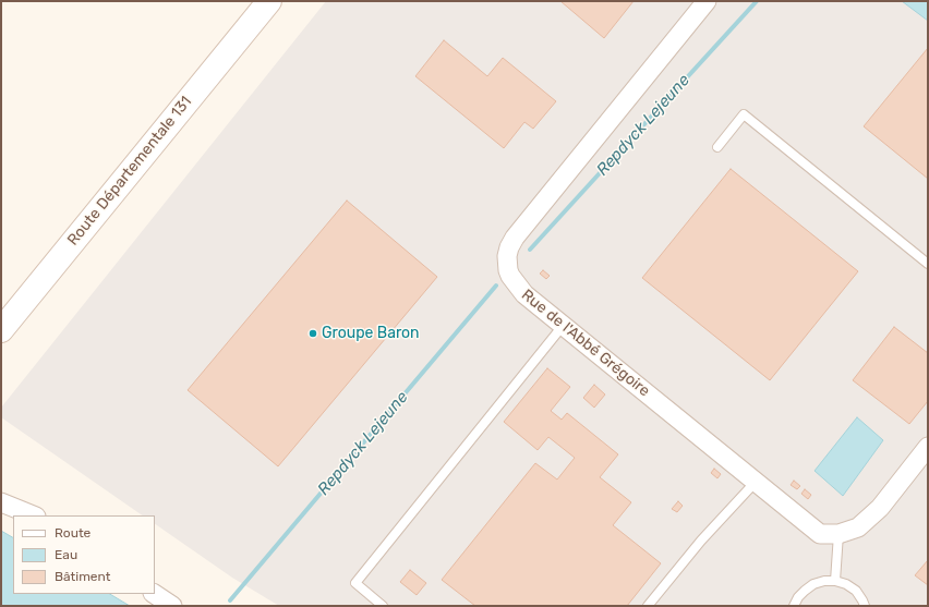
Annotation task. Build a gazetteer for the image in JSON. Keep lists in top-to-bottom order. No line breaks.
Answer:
{"streets":{"main road":["Route Départementale 131"],"street":["Rue de l'Abbé Grégoire"]},"water":["Repdyck Lejeune"],"places":["Groupe Baron"],"legend":["Route","Eau","Bâtiment"]}
